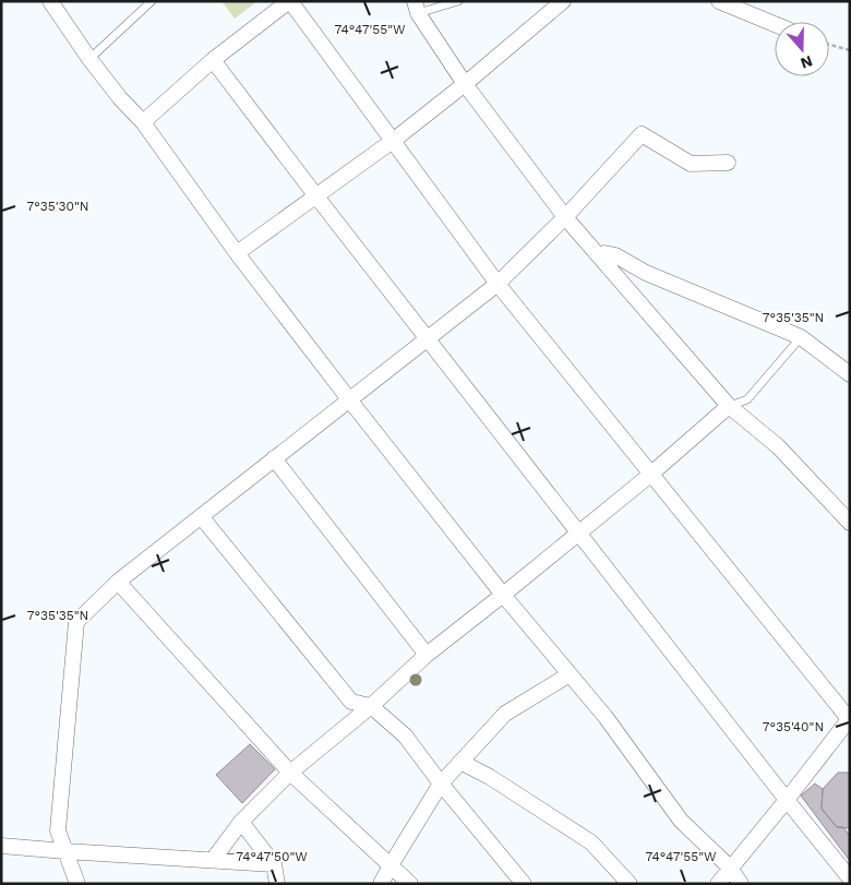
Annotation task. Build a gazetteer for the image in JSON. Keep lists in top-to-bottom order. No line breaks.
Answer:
{"north":"bottom","coordinates":["74°47'55\"W","7°35'30\"N","7°35'35\"N","7°35'40\"N","74°47'50\"W"]}
